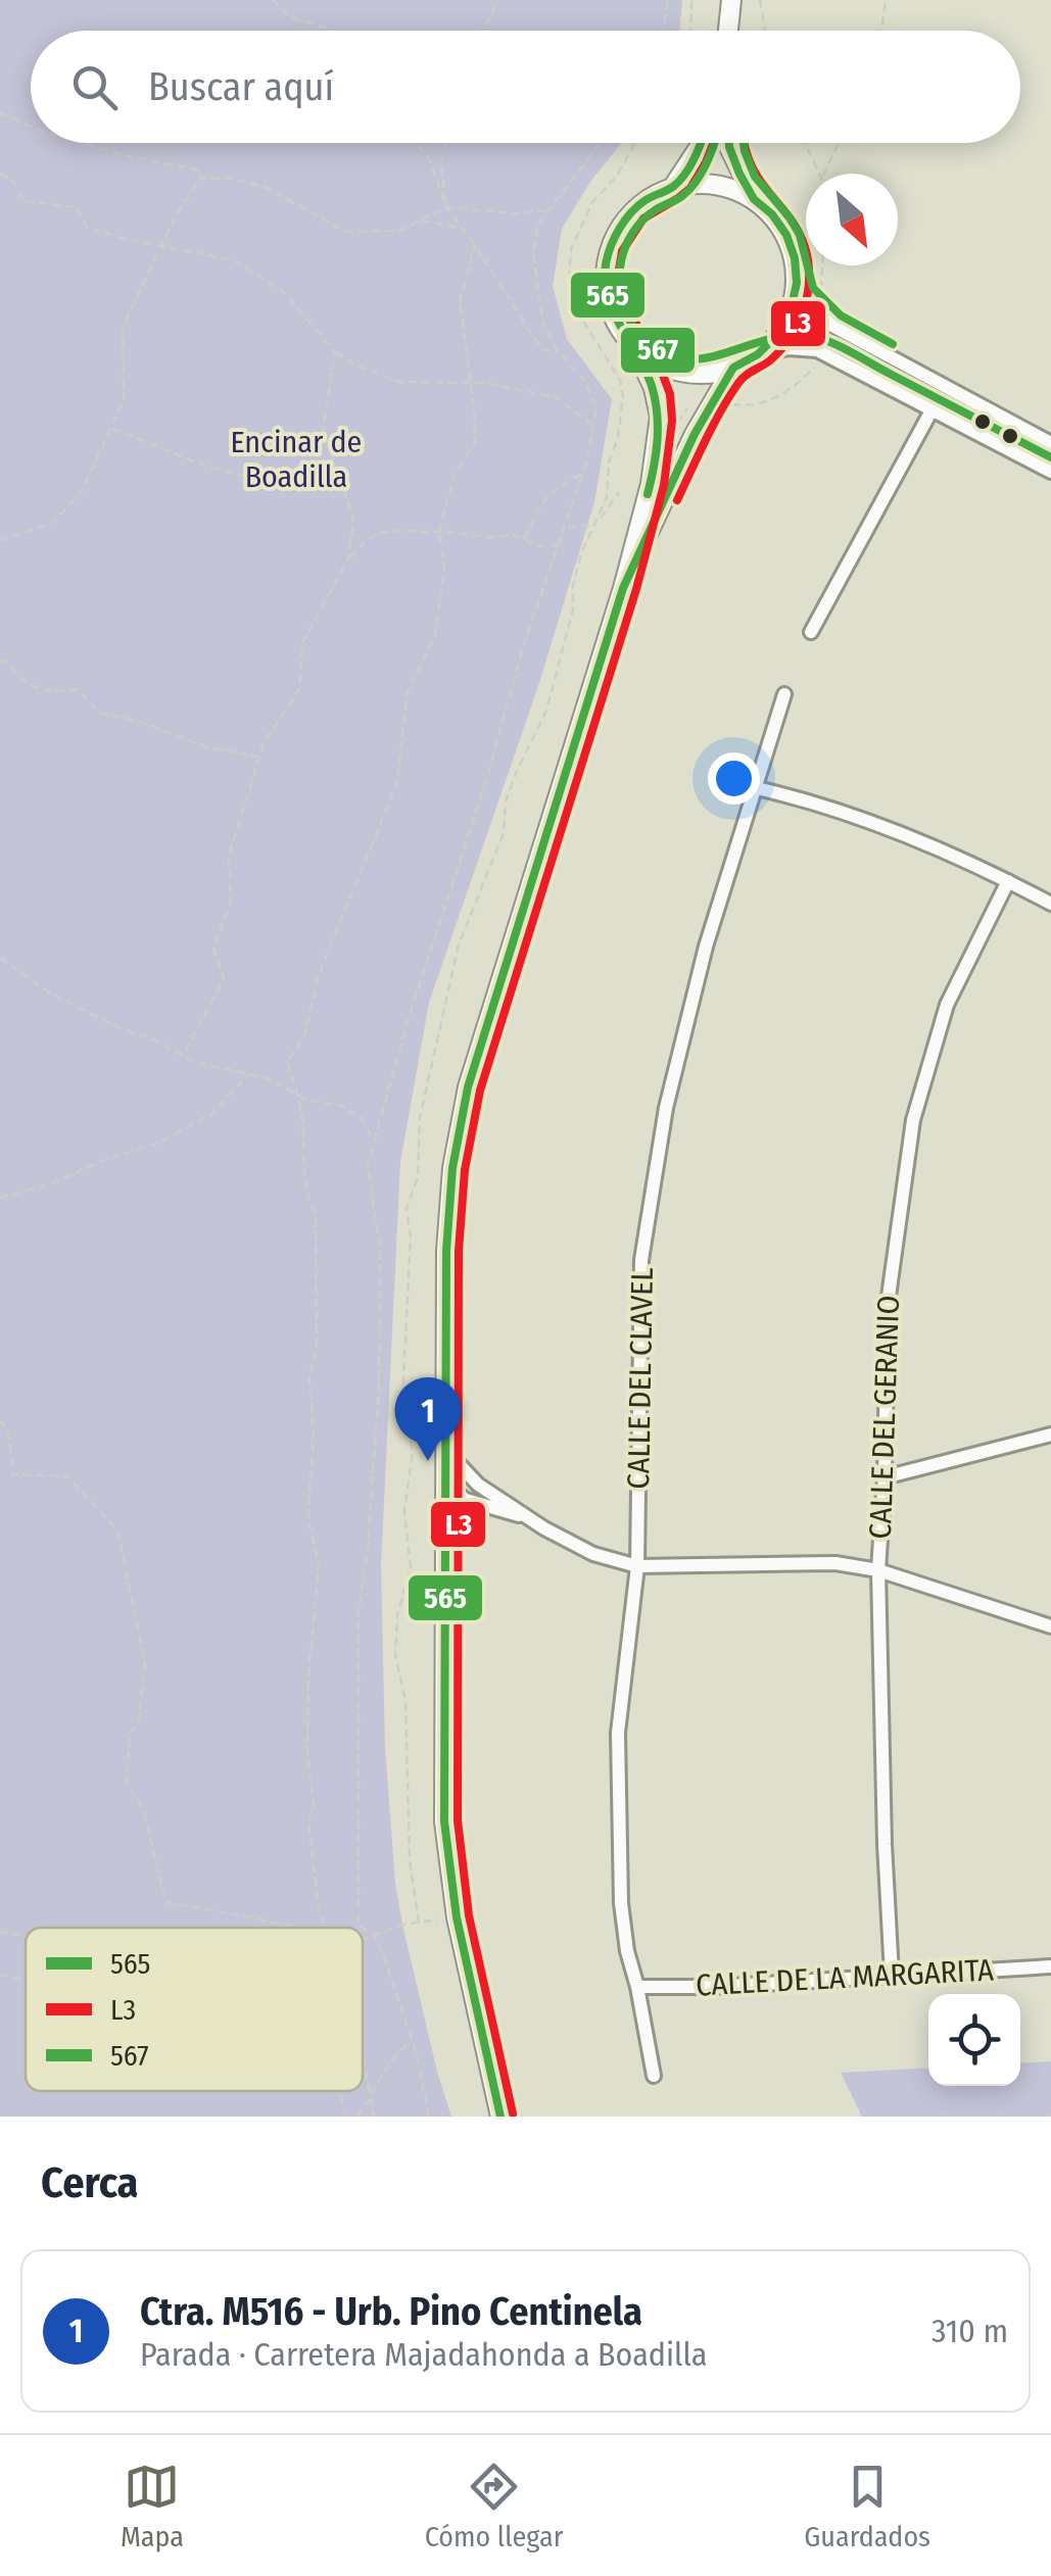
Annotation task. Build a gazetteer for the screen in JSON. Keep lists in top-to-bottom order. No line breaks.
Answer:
{"streets":{"street":["CALLE DEL CLAVEL","CALLE DEL GERANIO","CALLE DE LA MARGARITA"]},"crossings":[["CALLE DEL CLAVEL","CALLE DE LA MARGARITA"],["CALLE DEL GERANIO","CALLE DE LA MARGARITA"]],"parks":["Encinar de Boadilla"],"lines":["transit line 565","transit line L3","transit line 567"],"legend":["565","L3","567"],"north":"bottom right","page":{"search":"Buscar aquí","pins":"1","heading":"Cerca","list":[{"mark":"1","name":"Ctra. M516 - Urb. Pino Centinela","note":"Parada · Carretera Majadahonda a Boadilla","value":"310 m"}],"nav":["Mapa","Cómo llegar","Guardados"]}}
